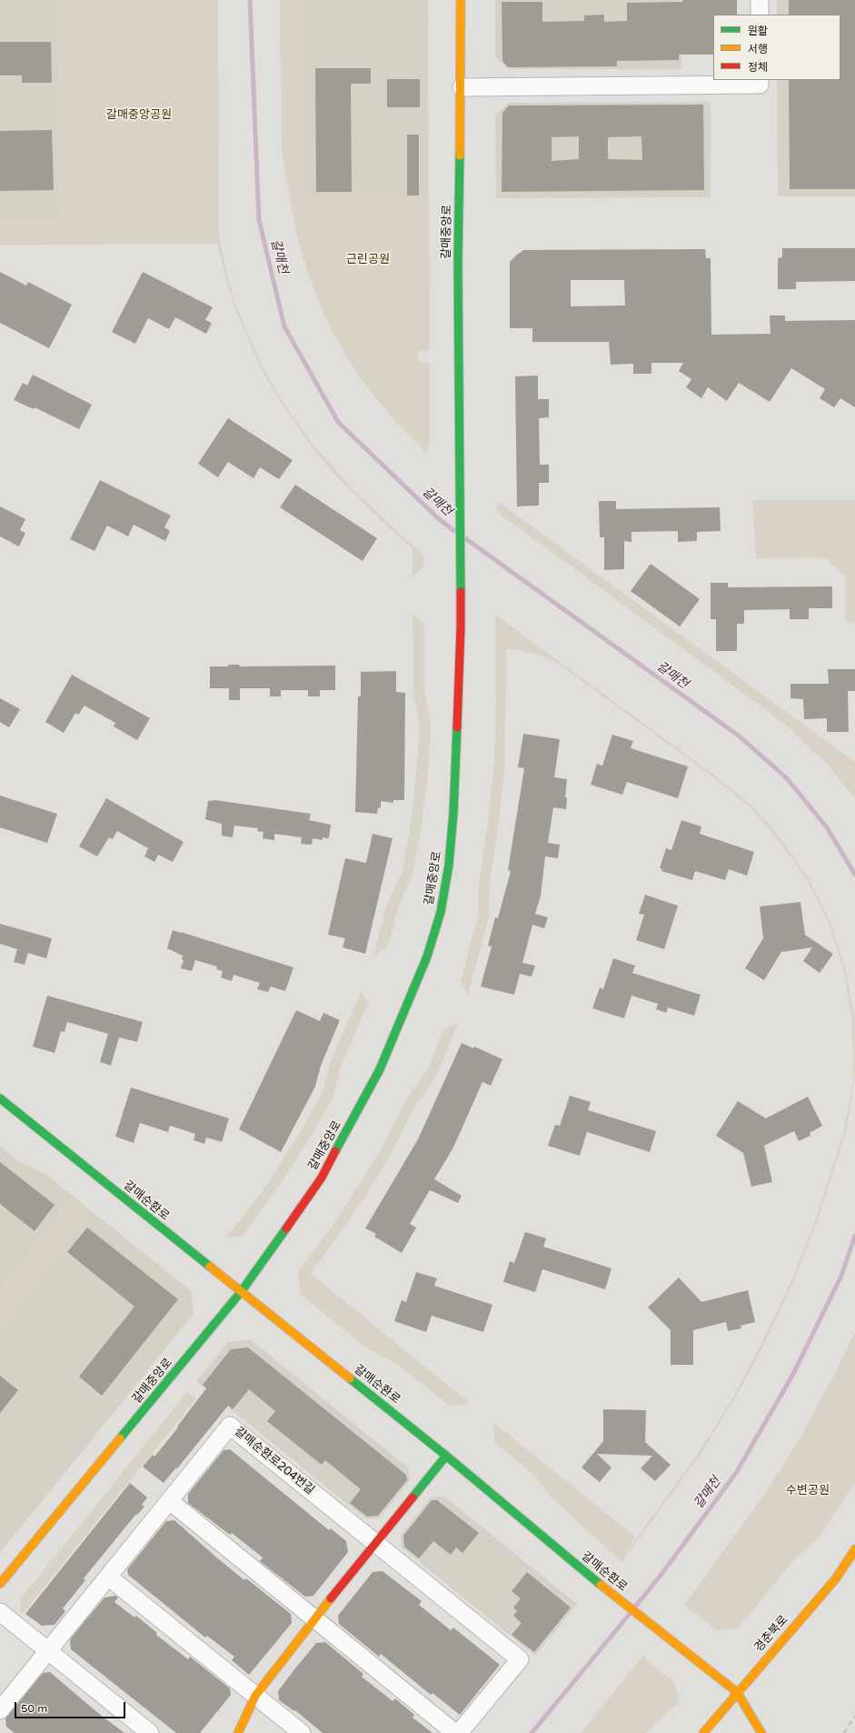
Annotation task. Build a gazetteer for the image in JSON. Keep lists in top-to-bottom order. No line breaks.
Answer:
{"streets":{"street":["갈매중앙로","갈매순환로","갈매순환로204번길","경춘북로"]},"crossings":[["갈매중앙로","갈매순환로"],["갈매순환로","경춘북로"]],"water":["갈매천"],"parks":["갈매중앙공원","근린공원","수변공원"],"legend":["원활","서행","정체"],"scale_bar":"50 m"}
